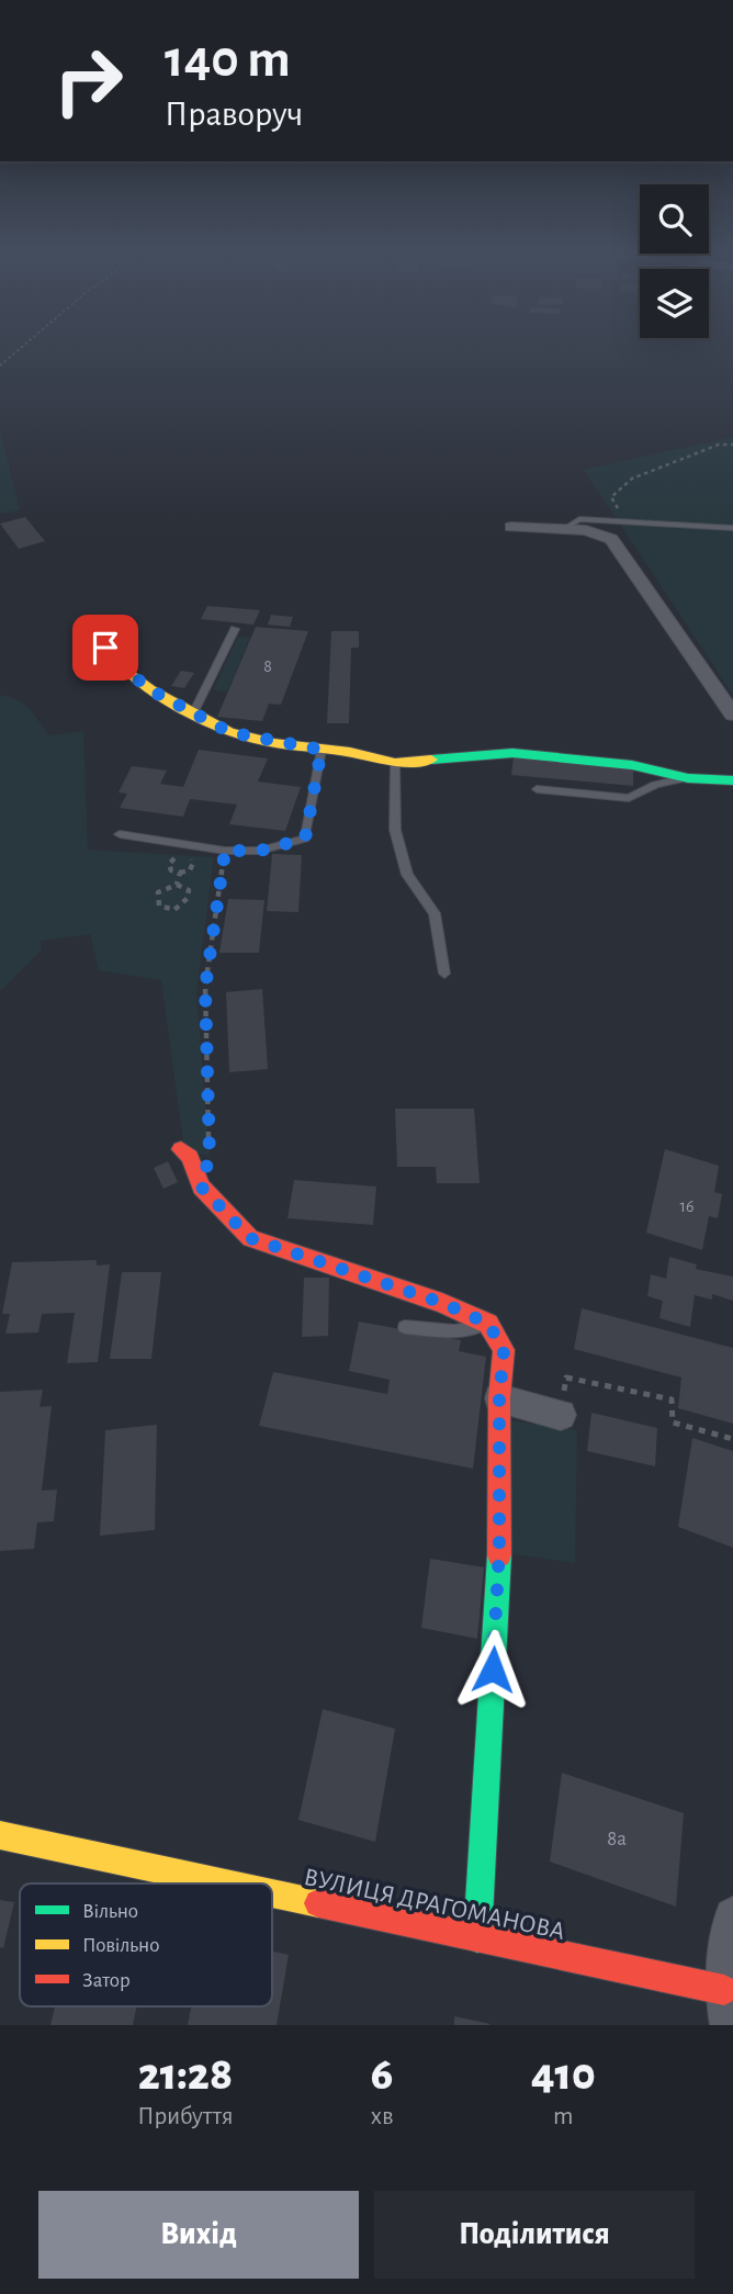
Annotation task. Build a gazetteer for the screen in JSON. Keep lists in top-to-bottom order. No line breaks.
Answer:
{"streets":{"street":["ВУЛИЦЯ ДРАГОМАНОВА"]},"house_numbers":["8","16","8а"],"legend":["Вільно","Повільно","Затор"],"page":{"turn":["140 m","Праворуч"],"eta":["21:28","Прибуття","6","хв","410","m"],"buttons":["Вихід","Поділитися"]}}
